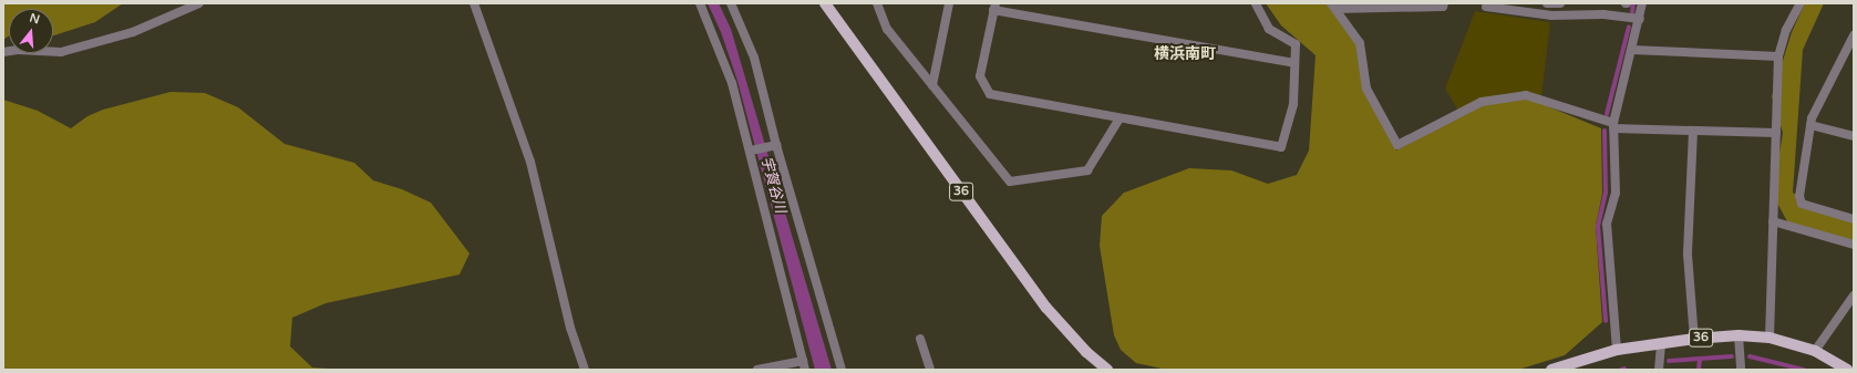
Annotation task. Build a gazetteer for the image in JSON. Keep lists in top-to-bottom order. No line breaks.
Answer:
{"streets":{"main road":["36"]},"districts":["横浜南町"],"water":["宇賀谷川"],"north":"top"}
